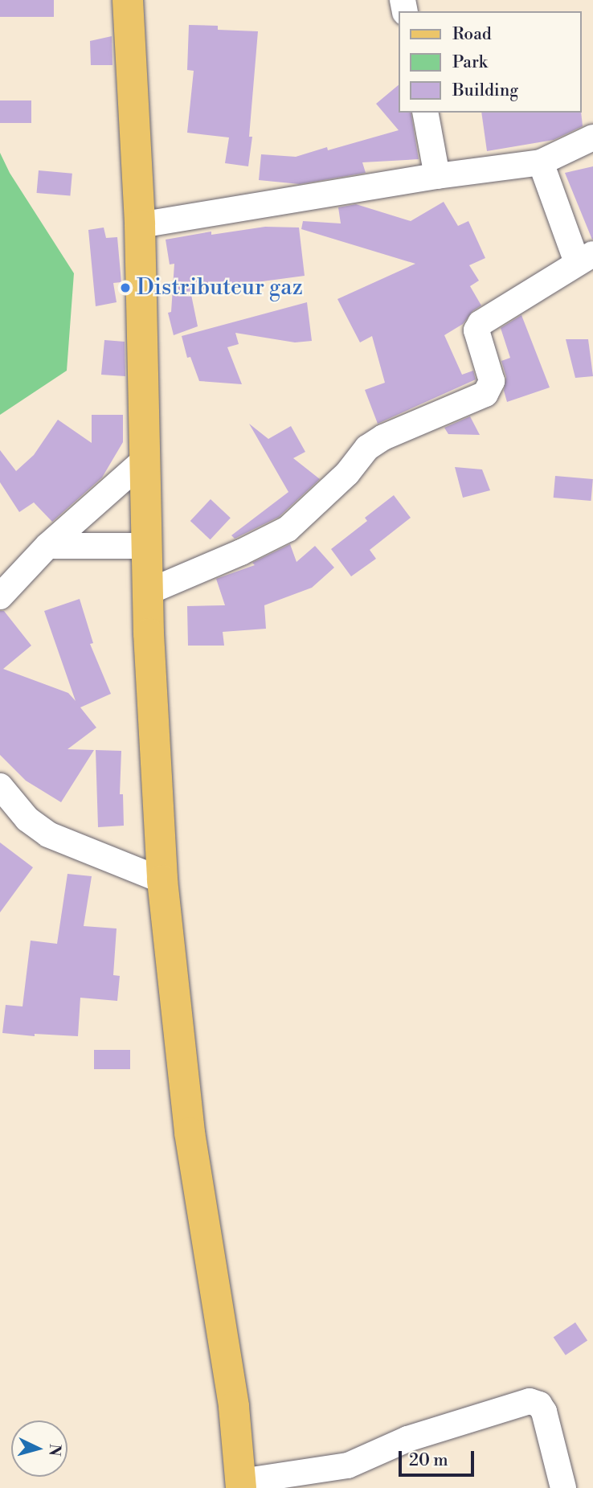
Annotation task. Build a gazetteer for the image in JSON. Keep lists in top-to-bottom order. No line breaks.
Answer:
{"places":["Distributeur gaz"],"legend":["Road","Park","Building"],"scale_bar":"20 m","north":"right"}
